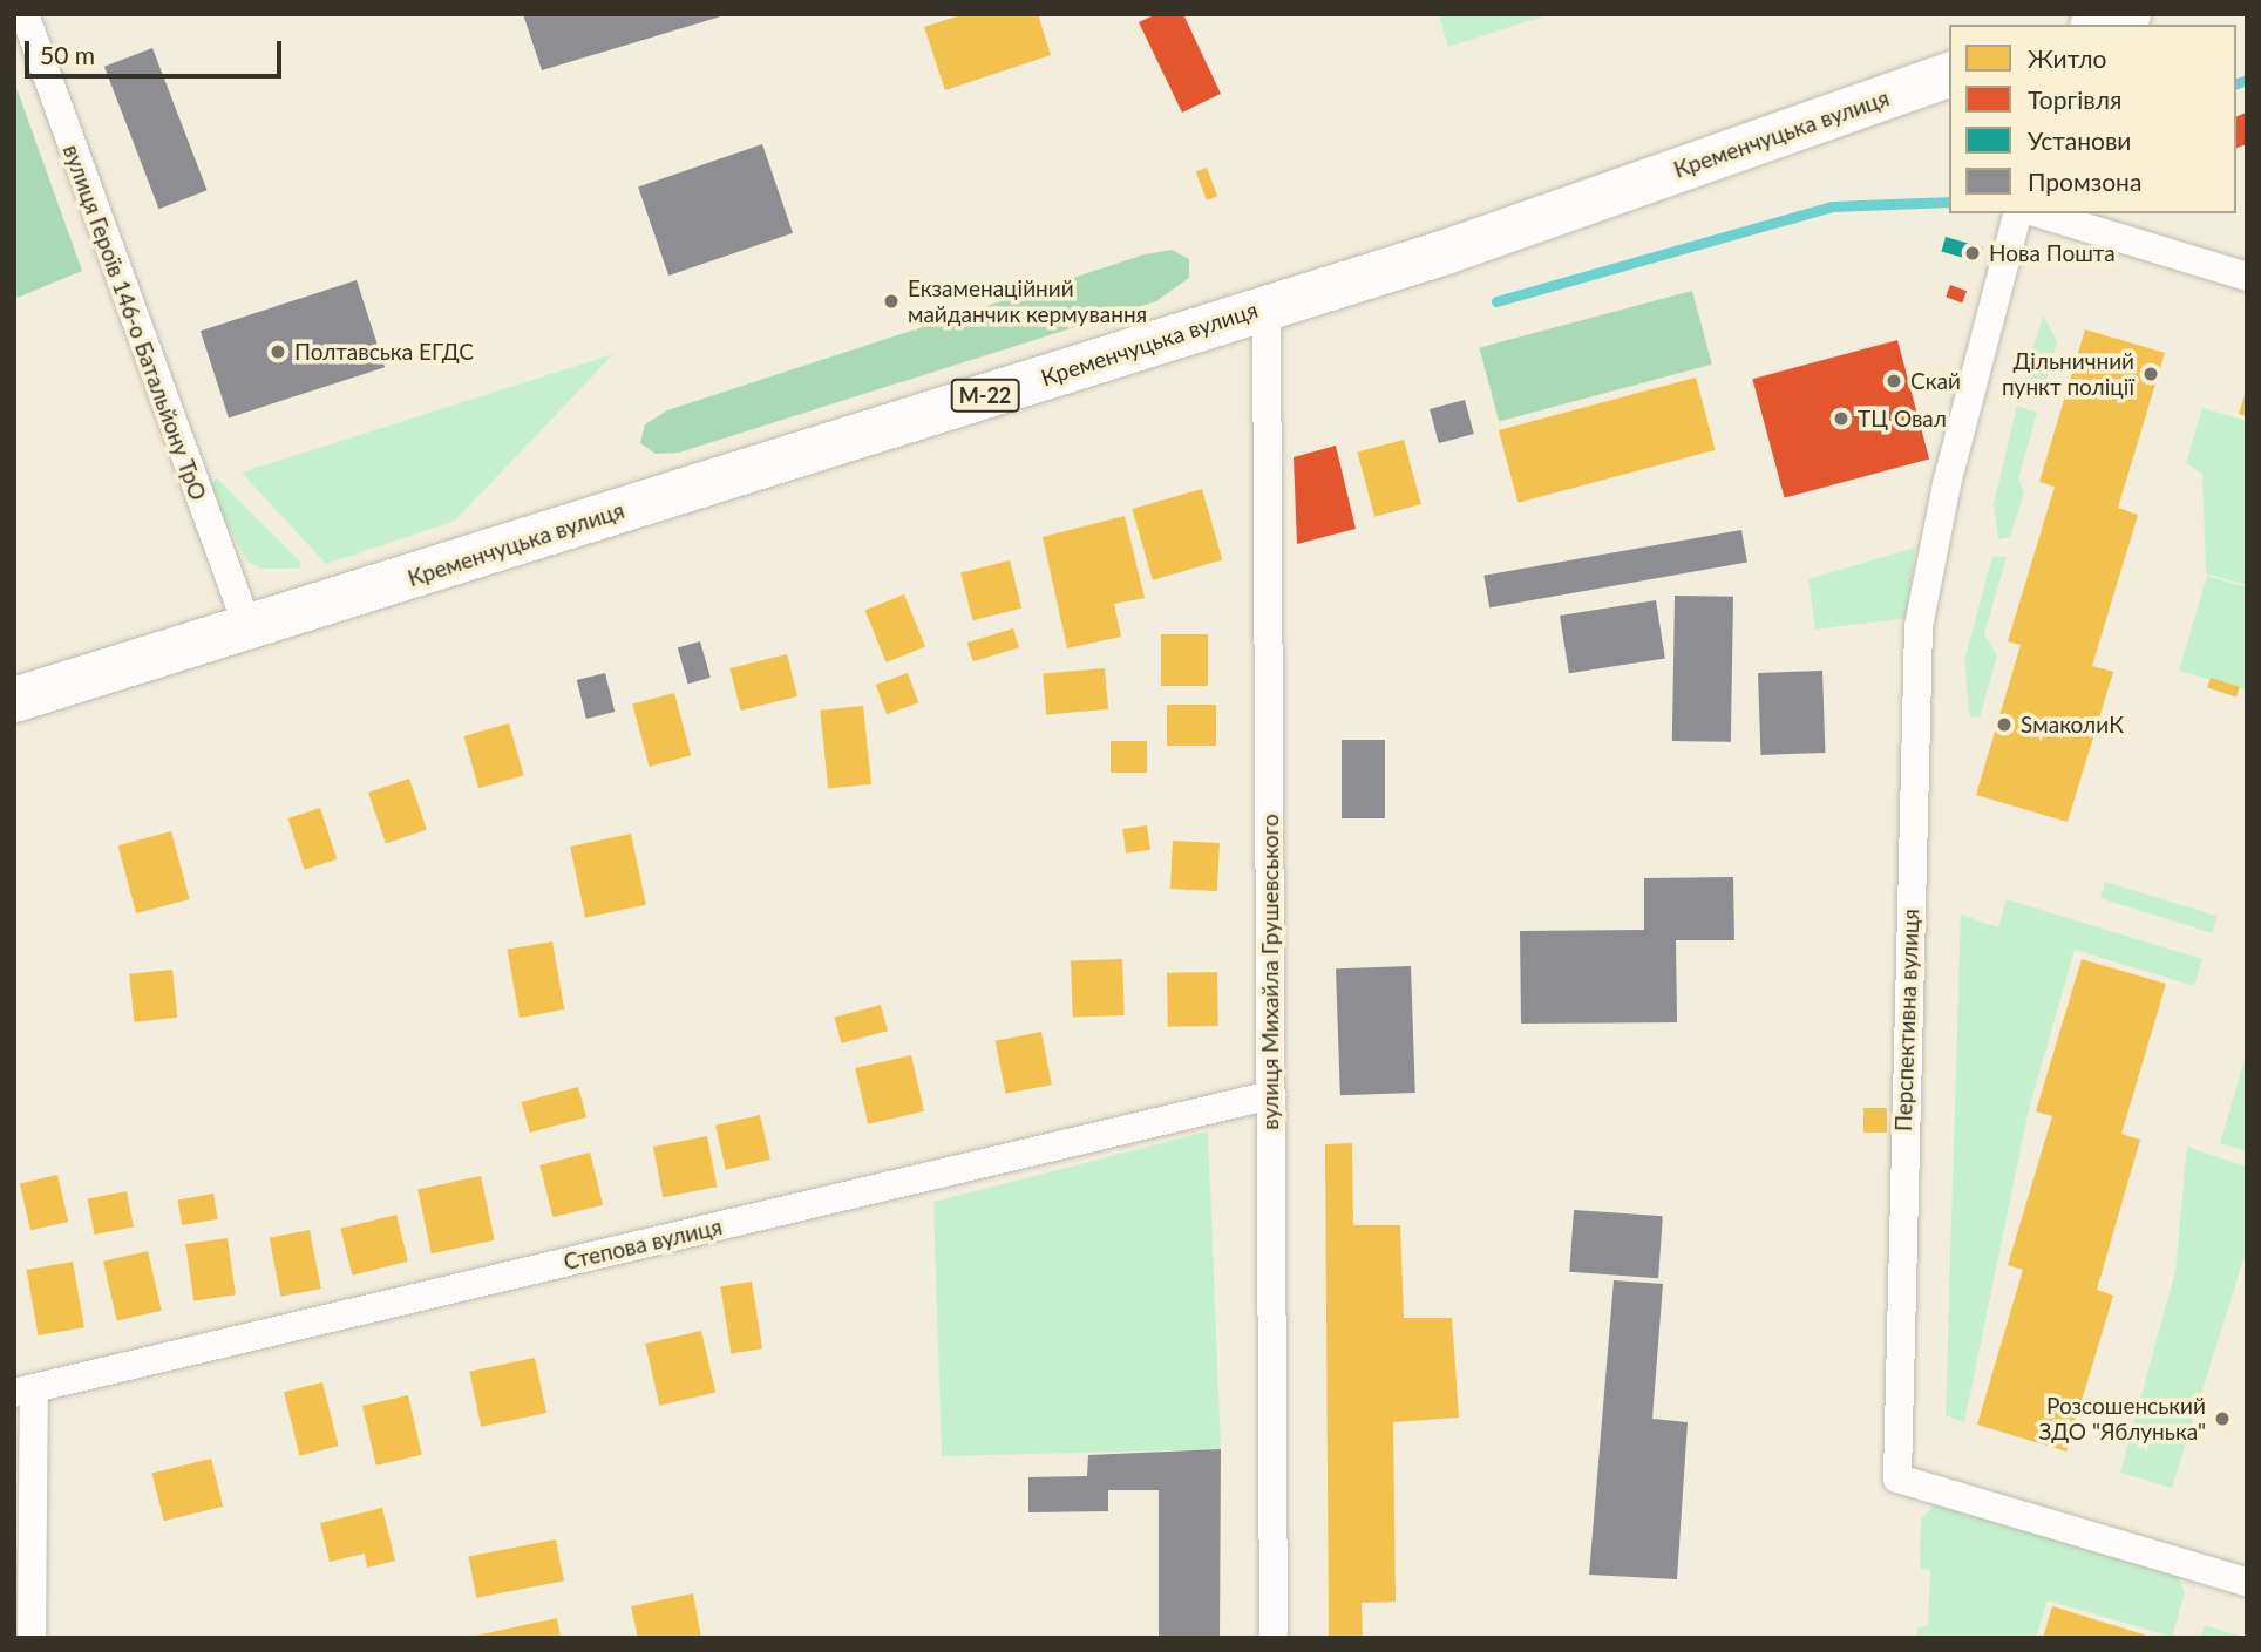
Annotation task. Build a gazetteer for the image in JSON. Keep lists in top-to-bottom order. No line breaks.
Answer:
{"streets":{"highway":["Кременчуцька вулиця","М-22"],"street":["вулиця Героїв 146-о Батальйону ТрО","вулиця Михайла Грушевського","Перспективна вулиця","Степова вулиця"]},"crossings":[["Кременчуцька вулиця","вулиця Героїв 146-о Батальйону ТрО"],["Кременчуцька вулиця","вулиця Михайла Грушевського"],["вулиця Михайла Грушевського","Степова вулиця"]],"places":["Нова Пошта","Екзаменаційний майданчик кермування","Полтавська ЕГДС","Дільничний пункт поліції","Скай","ТЦ Овал","SмаколиК","Розсошенський ЗДО \"Яблунька\""],"legend":["Житло","Торгівля","Установи","Промзона"],"scale_bar":"50 m"}
